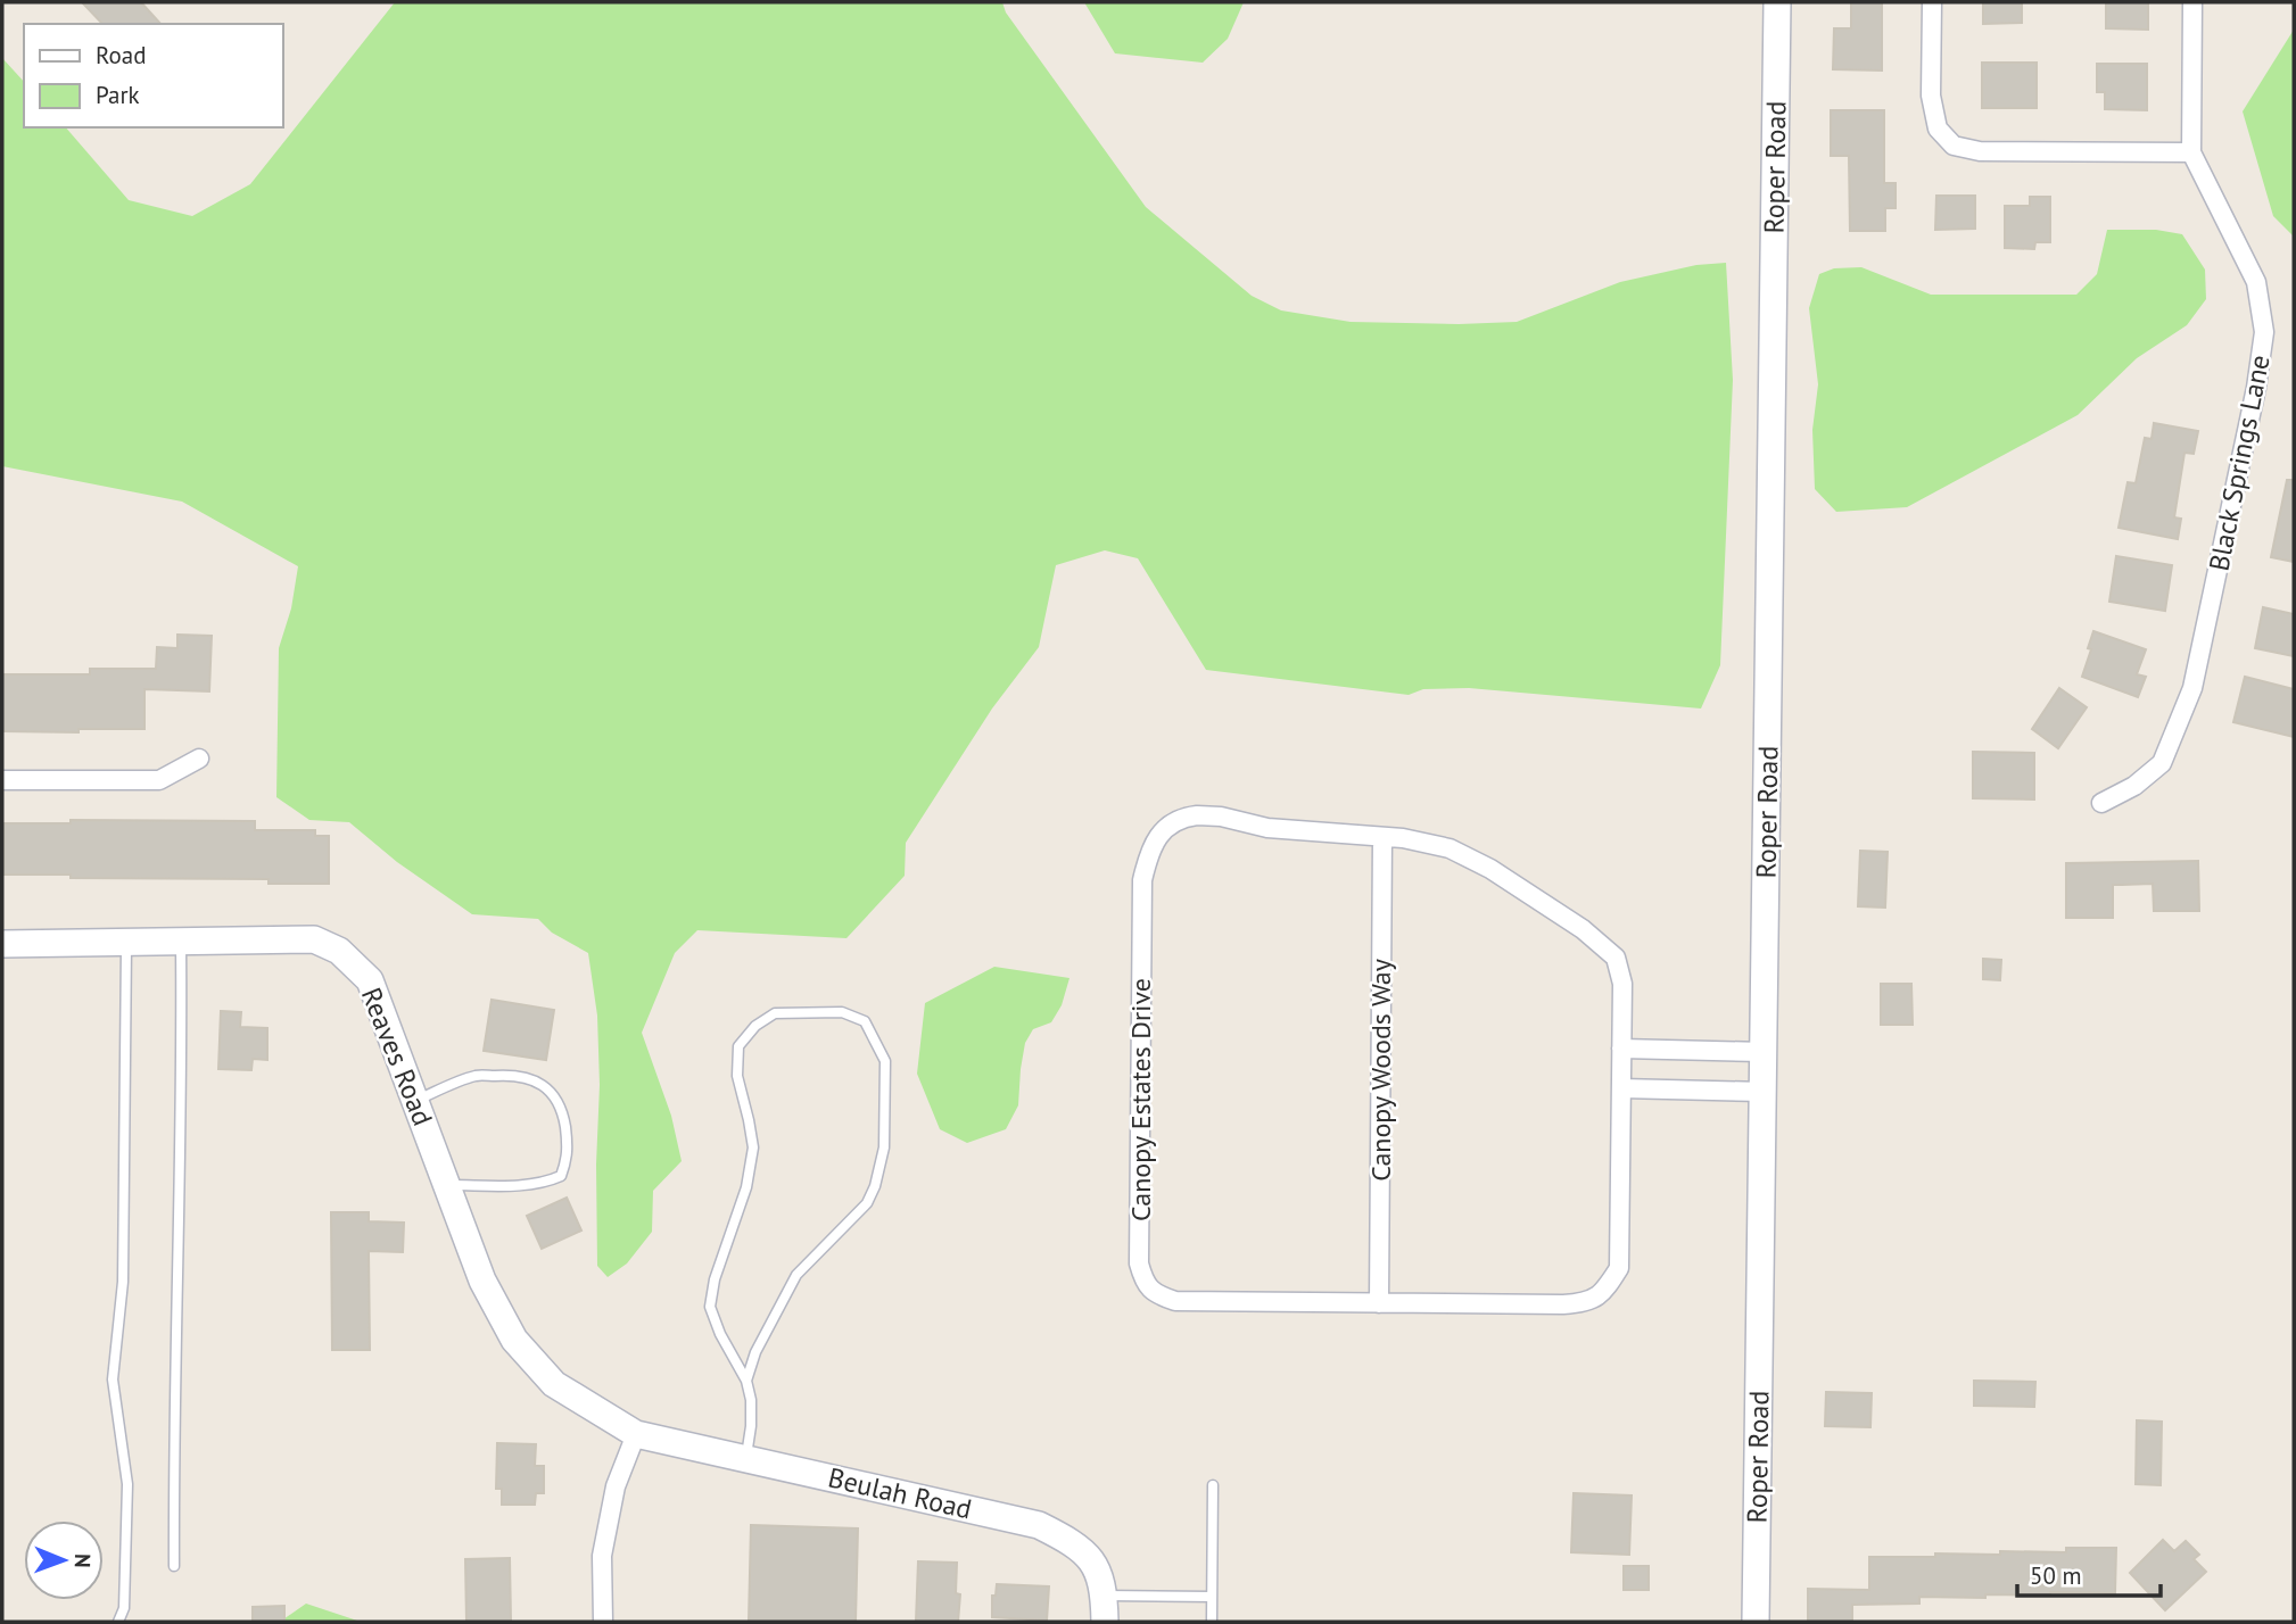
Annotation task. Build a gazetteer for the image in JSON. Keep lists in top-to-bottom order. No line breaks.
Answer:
{"streets":{"street":["Roper Road","Black Springs Lane","Reaves Road","Canopy Woods Way","Canopy Estates Drive","Beulah Road"]},"crossings":[["Reaves Road","Beulah Road"],["Canopy Woods Way","Canopy Estates Drive"]],"legend":["Road","Park"],"scale_bar":"50 m","north":"right"}
